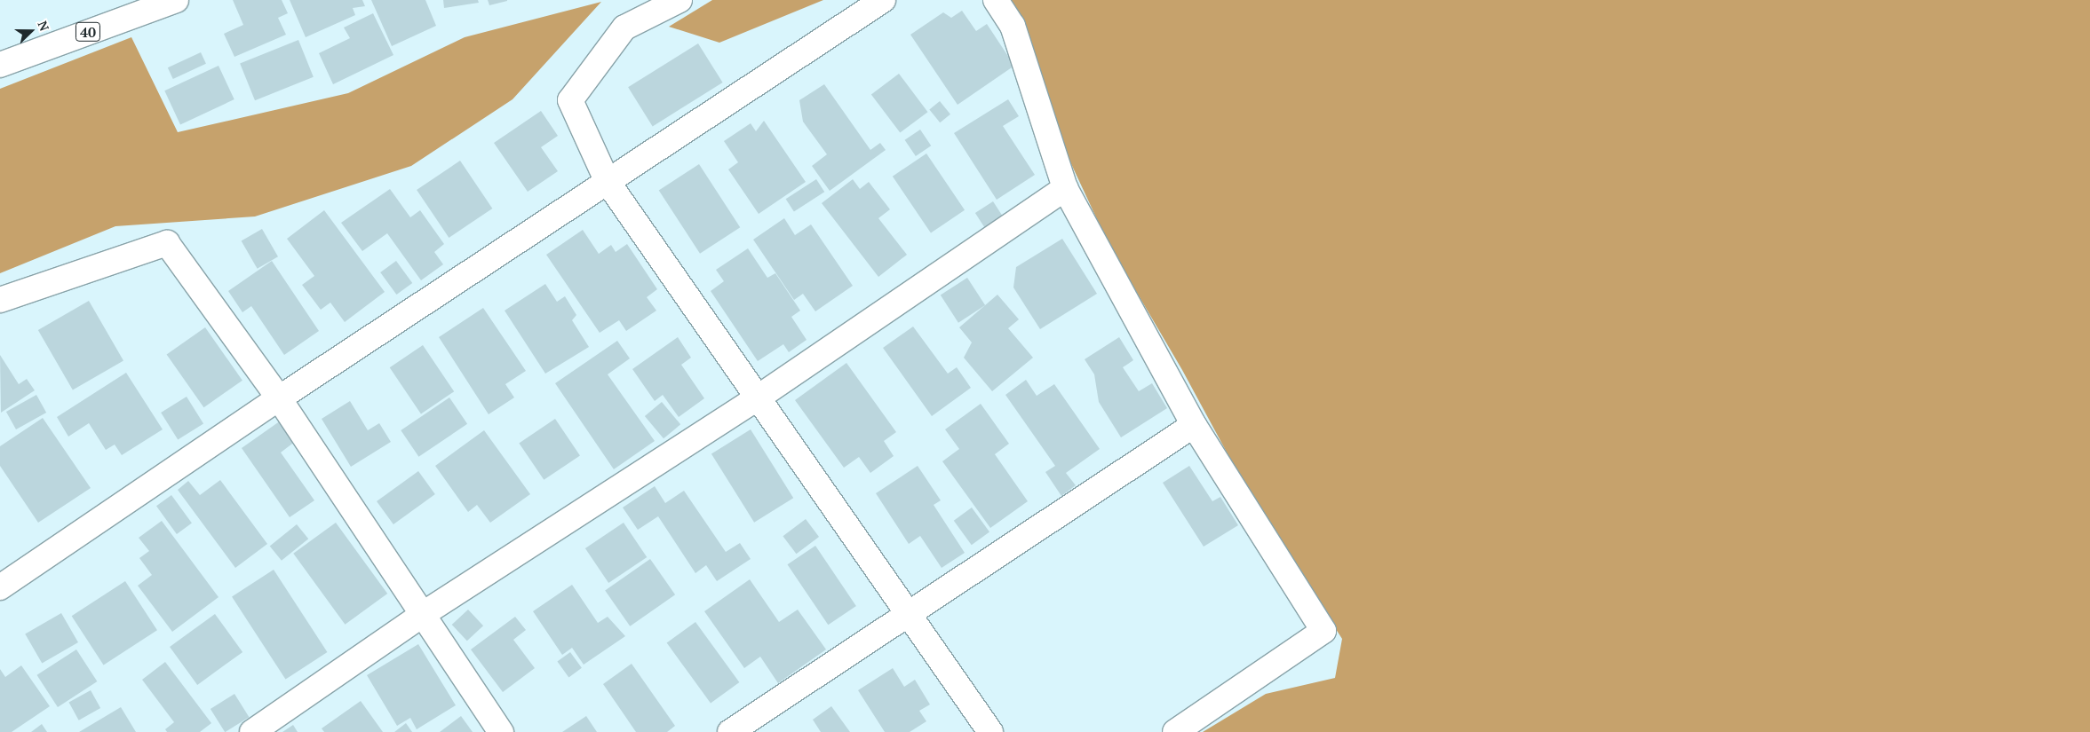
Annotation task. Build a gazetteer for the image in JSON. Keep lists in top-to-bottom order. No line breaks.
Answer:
{"streets":{"street":["40"]},"north":"right"}
